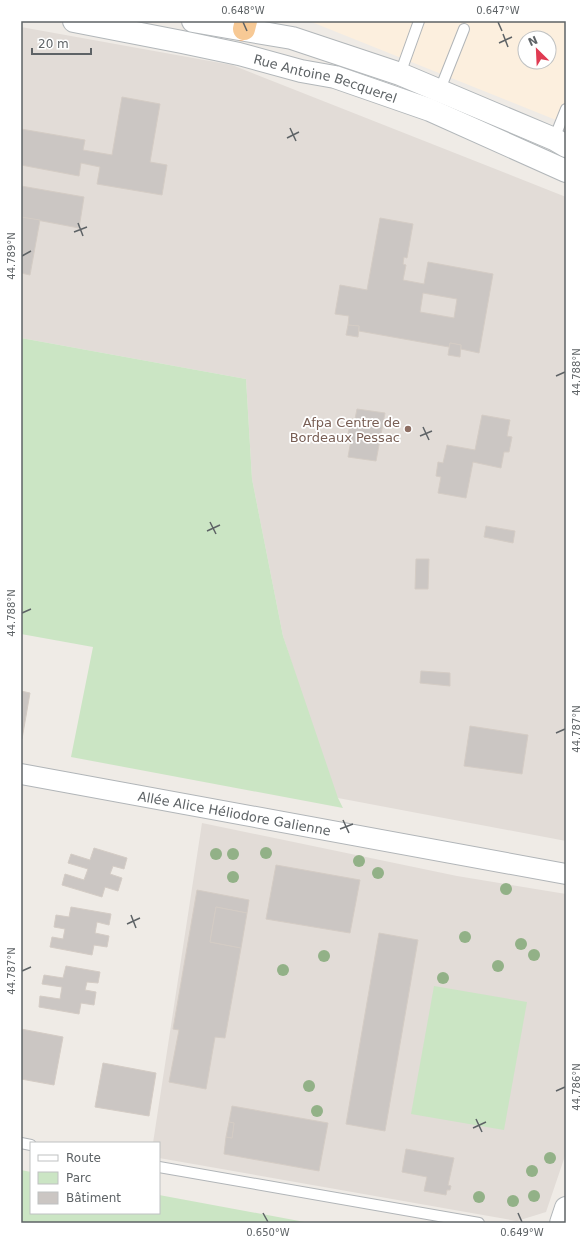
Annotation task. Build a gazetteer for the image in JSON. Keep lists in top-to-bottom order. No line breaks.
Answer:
{"streets":{"main road":["Rue Antoine Becquerel"],"street":["Allée Alice Héliodore Galienne"]},"places":["Afpa Centre de Bordeaux Pessac"],"legend":["Route","Parc","Bâtiment"],"scale_bar":"20 m","north":"top left","coordinates":["0.648°W","0.647°W","44.789°N","44.788°N","44.787°N","44.786°N","0.650°W","0.649°W"]}
